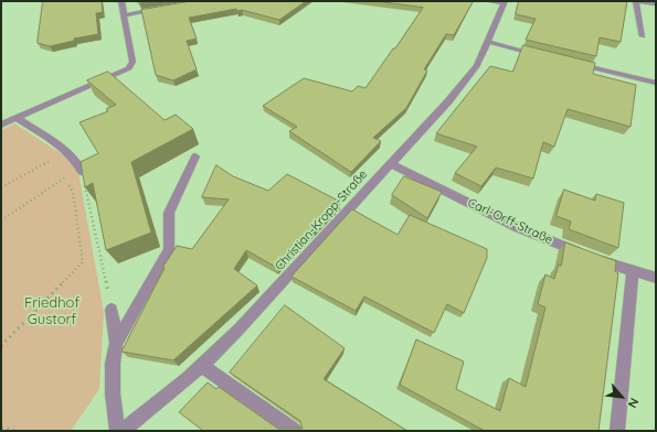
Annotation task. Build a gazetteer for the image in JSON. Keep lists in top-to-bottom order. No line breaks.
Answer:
{"streets":{"street":["Christian-Kropp-Straße","Carl-Orff-Straße"]},"crossings":[["Christian-Kropp-Straße","Carl-Orff-Straße"]],"parks":["Friedhof Gustorf"],"north":"bottom right"}
